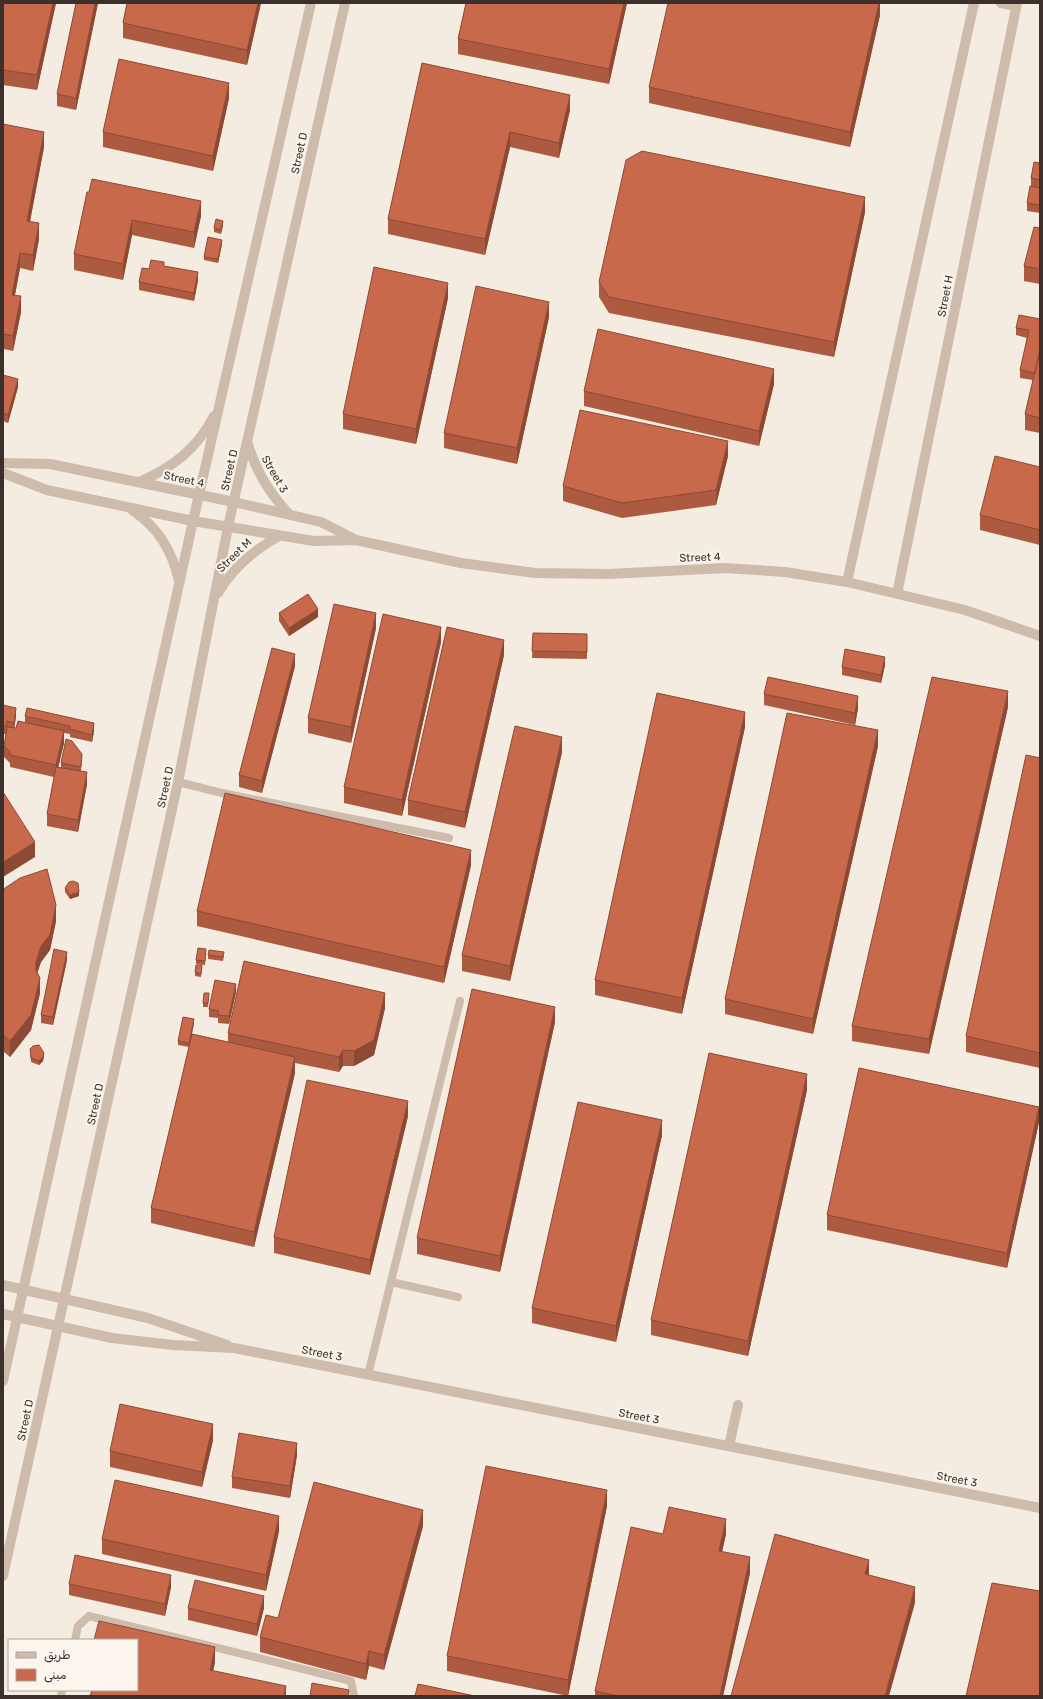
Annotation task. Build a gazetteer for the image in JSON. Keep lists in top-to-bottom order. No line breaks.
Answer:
{"streets":{"street":["Street D","Street H","Street 3","Street 4","Street M"]},"crossings":[["Street D","Street 3"],["Street D","Street 4"],["Street D","Street M"],["Street H","Street 4"],["Street 3","Street 4"],["Street 4","Street M"]],"legend":["طريق","مبنى"]}
